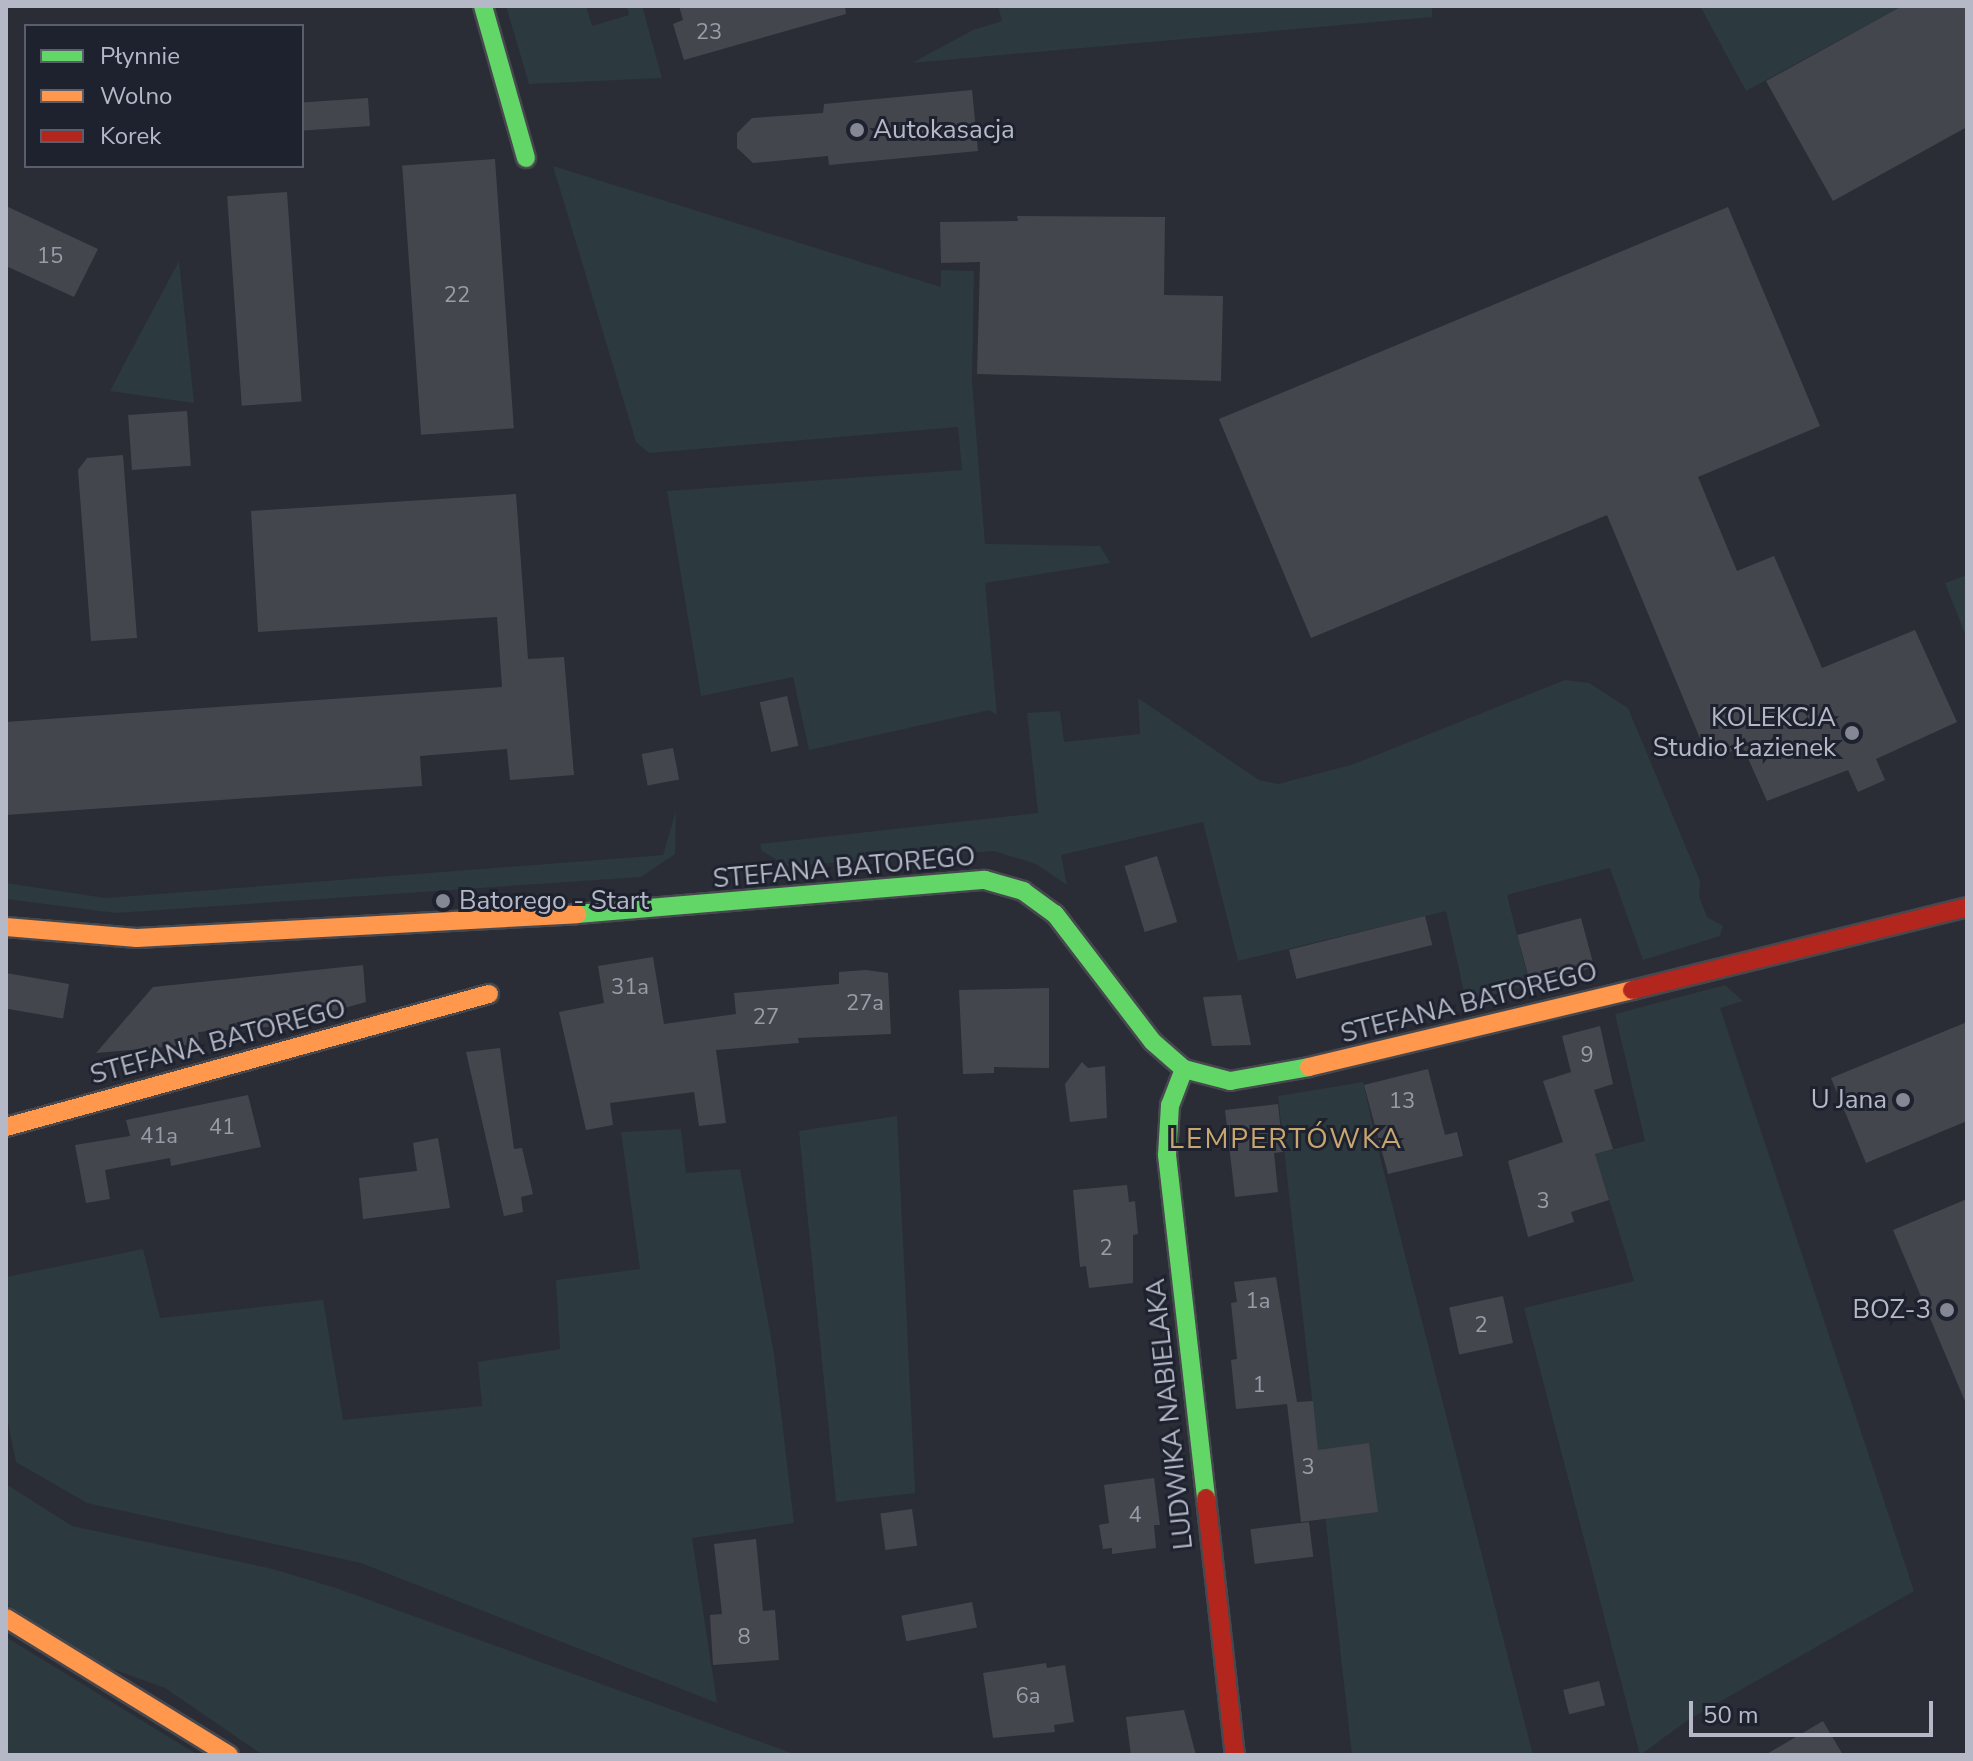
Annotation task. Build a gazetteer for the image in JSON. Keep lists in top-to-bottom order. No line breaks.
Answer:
{"streets":{"street":["STEFANA BATOREGO","LUDWIKA NABIELAKA"]},"crossings":[["STEFANA BATOREGO","LUDWIKA NABIELAKA"]],"districts":["LEMPERTÓWKA"],"places":["Autokasacja","KOLEKCJA Studio Łazienek","Batorego - Start","U Jana","BOZ-3"],"house_numbers":["23","15","22","31a","27a","27","9","13","41","41a","3","2","1a","2","1","3","4","8","6a"],"legend":["Płynnie","Wolno","Korek"],"scale_bar":"50 m"}
